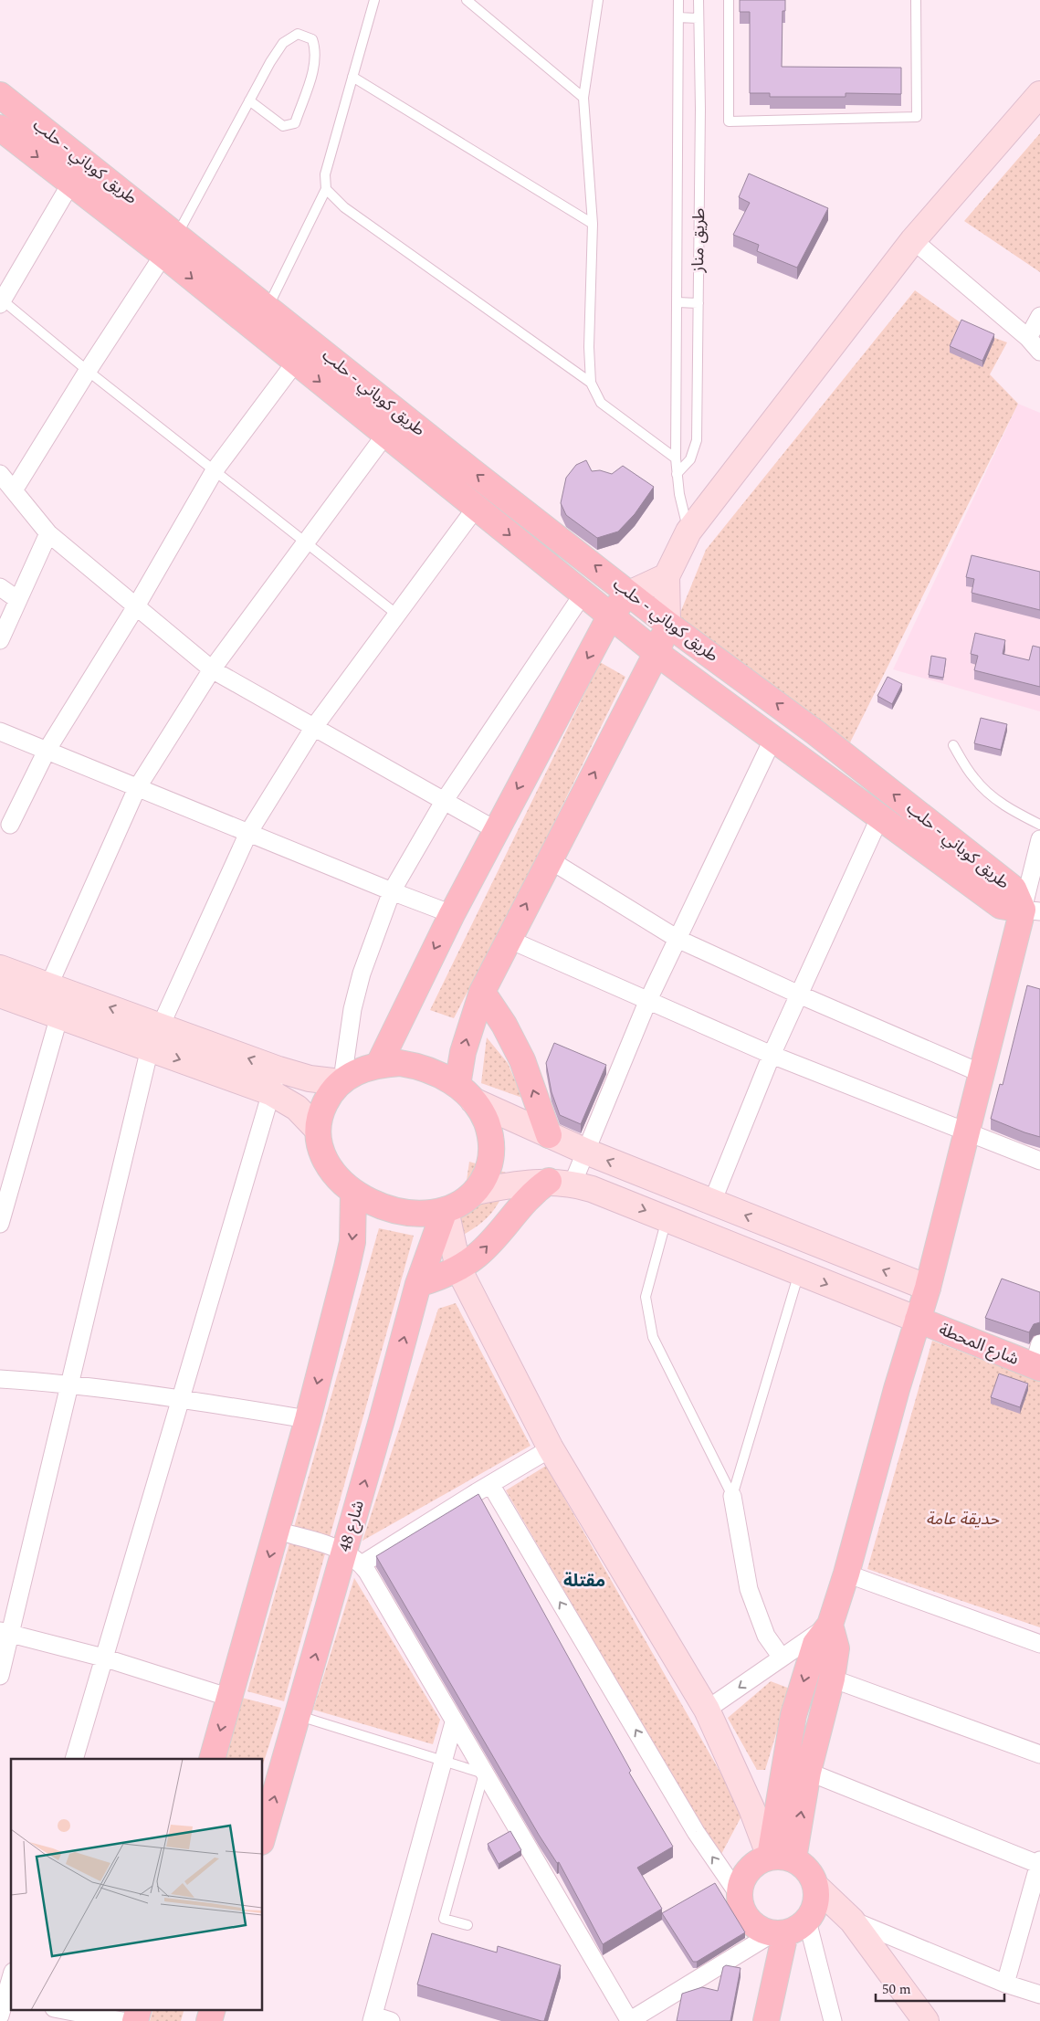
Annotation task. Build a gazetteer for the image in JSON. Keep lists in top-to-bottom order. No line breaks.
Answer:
{"streets":{"main road":["طريق كوباني - حلب","شارع المحطة","48 شارع"],"lane":["طريق مناز"]},"districts":["مقتلة"],"parks":["حديقة عامة"],"scale_bar":"50 m"}
